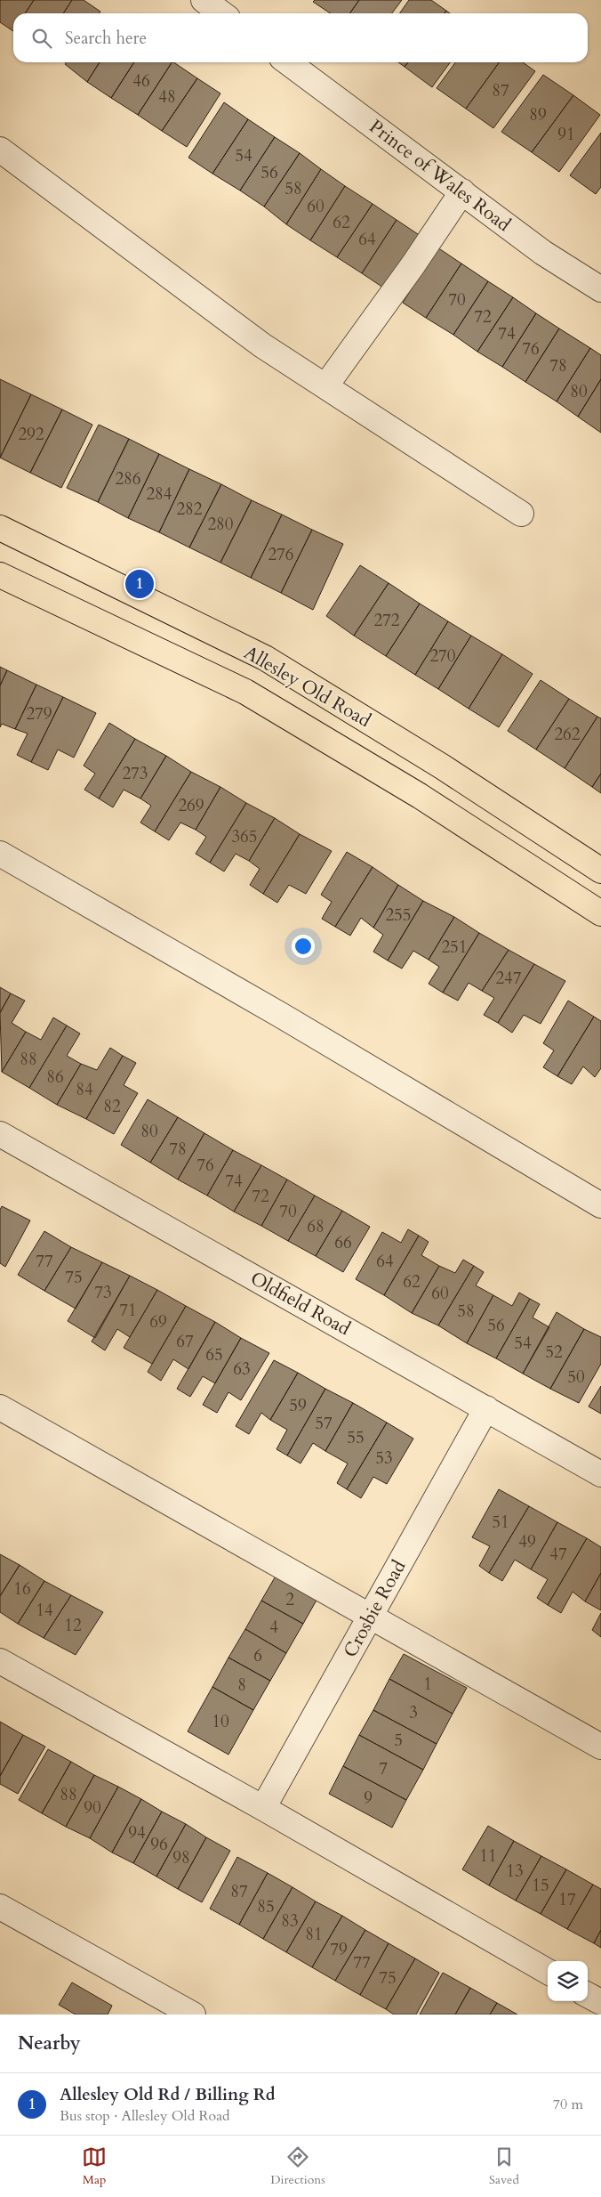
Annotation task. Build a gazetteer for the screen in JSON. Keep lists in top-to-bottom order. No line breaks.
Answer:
{"streets":{"main road":["Allesley Old Road"],"street":["Prince of Wales Road","Oldfield Road","Crosbie Road"]},"crossings":[["Oldfield Road","Crosbie Road"]],"house_numbers":["46","87","48","89","91","54","56","58","60","62","64","70","72","74","76","78","80","292","286","284","282","280","276","272","270","279","262","273","269","365","255","251","247","88","86","84","82","80","78","76","74","72","70","68","66","77","64","75","62","73","60","71","58","69","56","67","54","52","65","63","50","59","57","55","53","51","49","47","16","2","14","12","4","6","1","8","3","10","5","7","88","9","90","94","96","11","98","13","15","87","17","85","83","81","79","77","75"],"page":{"search":"Search here","pins":"1","heading":"Nearby","list":[{"mark":"1","name":"Allesley Old Rd / Billing Rd","note":"Bus stop · Allesley Old Road","value":"70 m"}],"nav":["Map","Directions","Saved"]}}
